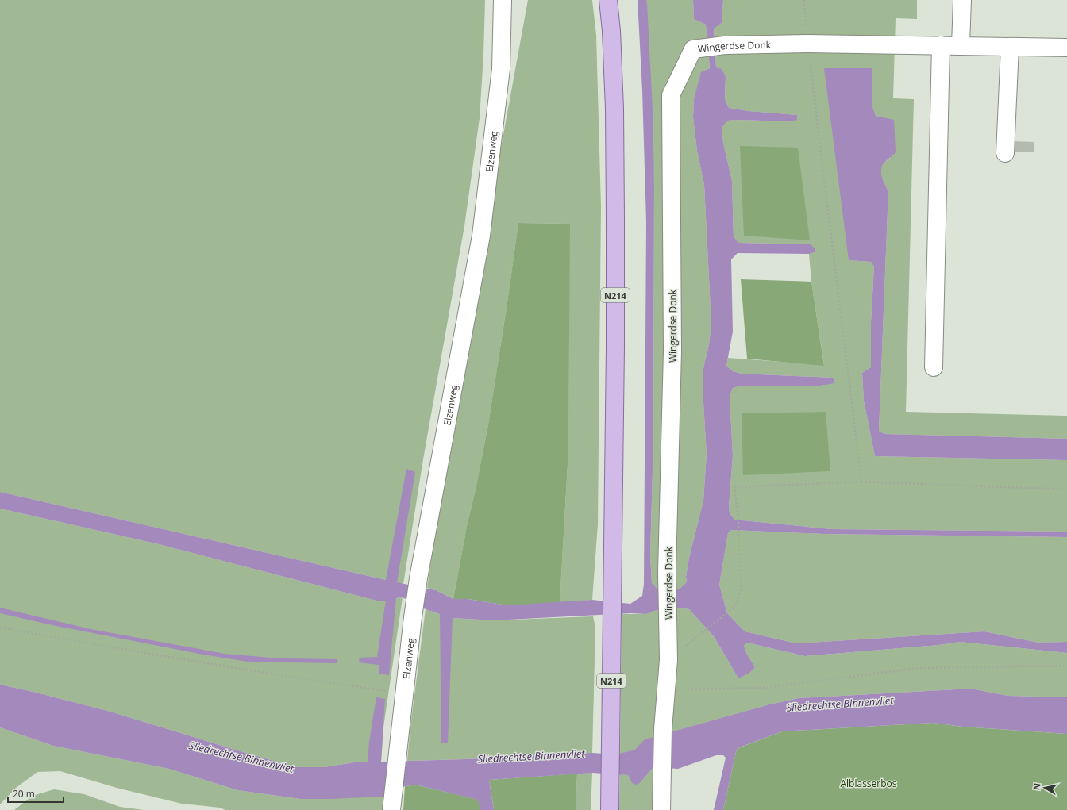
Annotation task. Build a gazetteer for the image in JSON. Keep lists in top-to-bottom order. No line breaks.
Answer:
{"streets":{"main road":["N214"],"street":["Wingerdse Donk","Elzenweg"]},"water":["Sliedrechtse Binnenvliet"],"parks":["Alblasserbos"],"scale_bar":"20 m","north":"left"}
